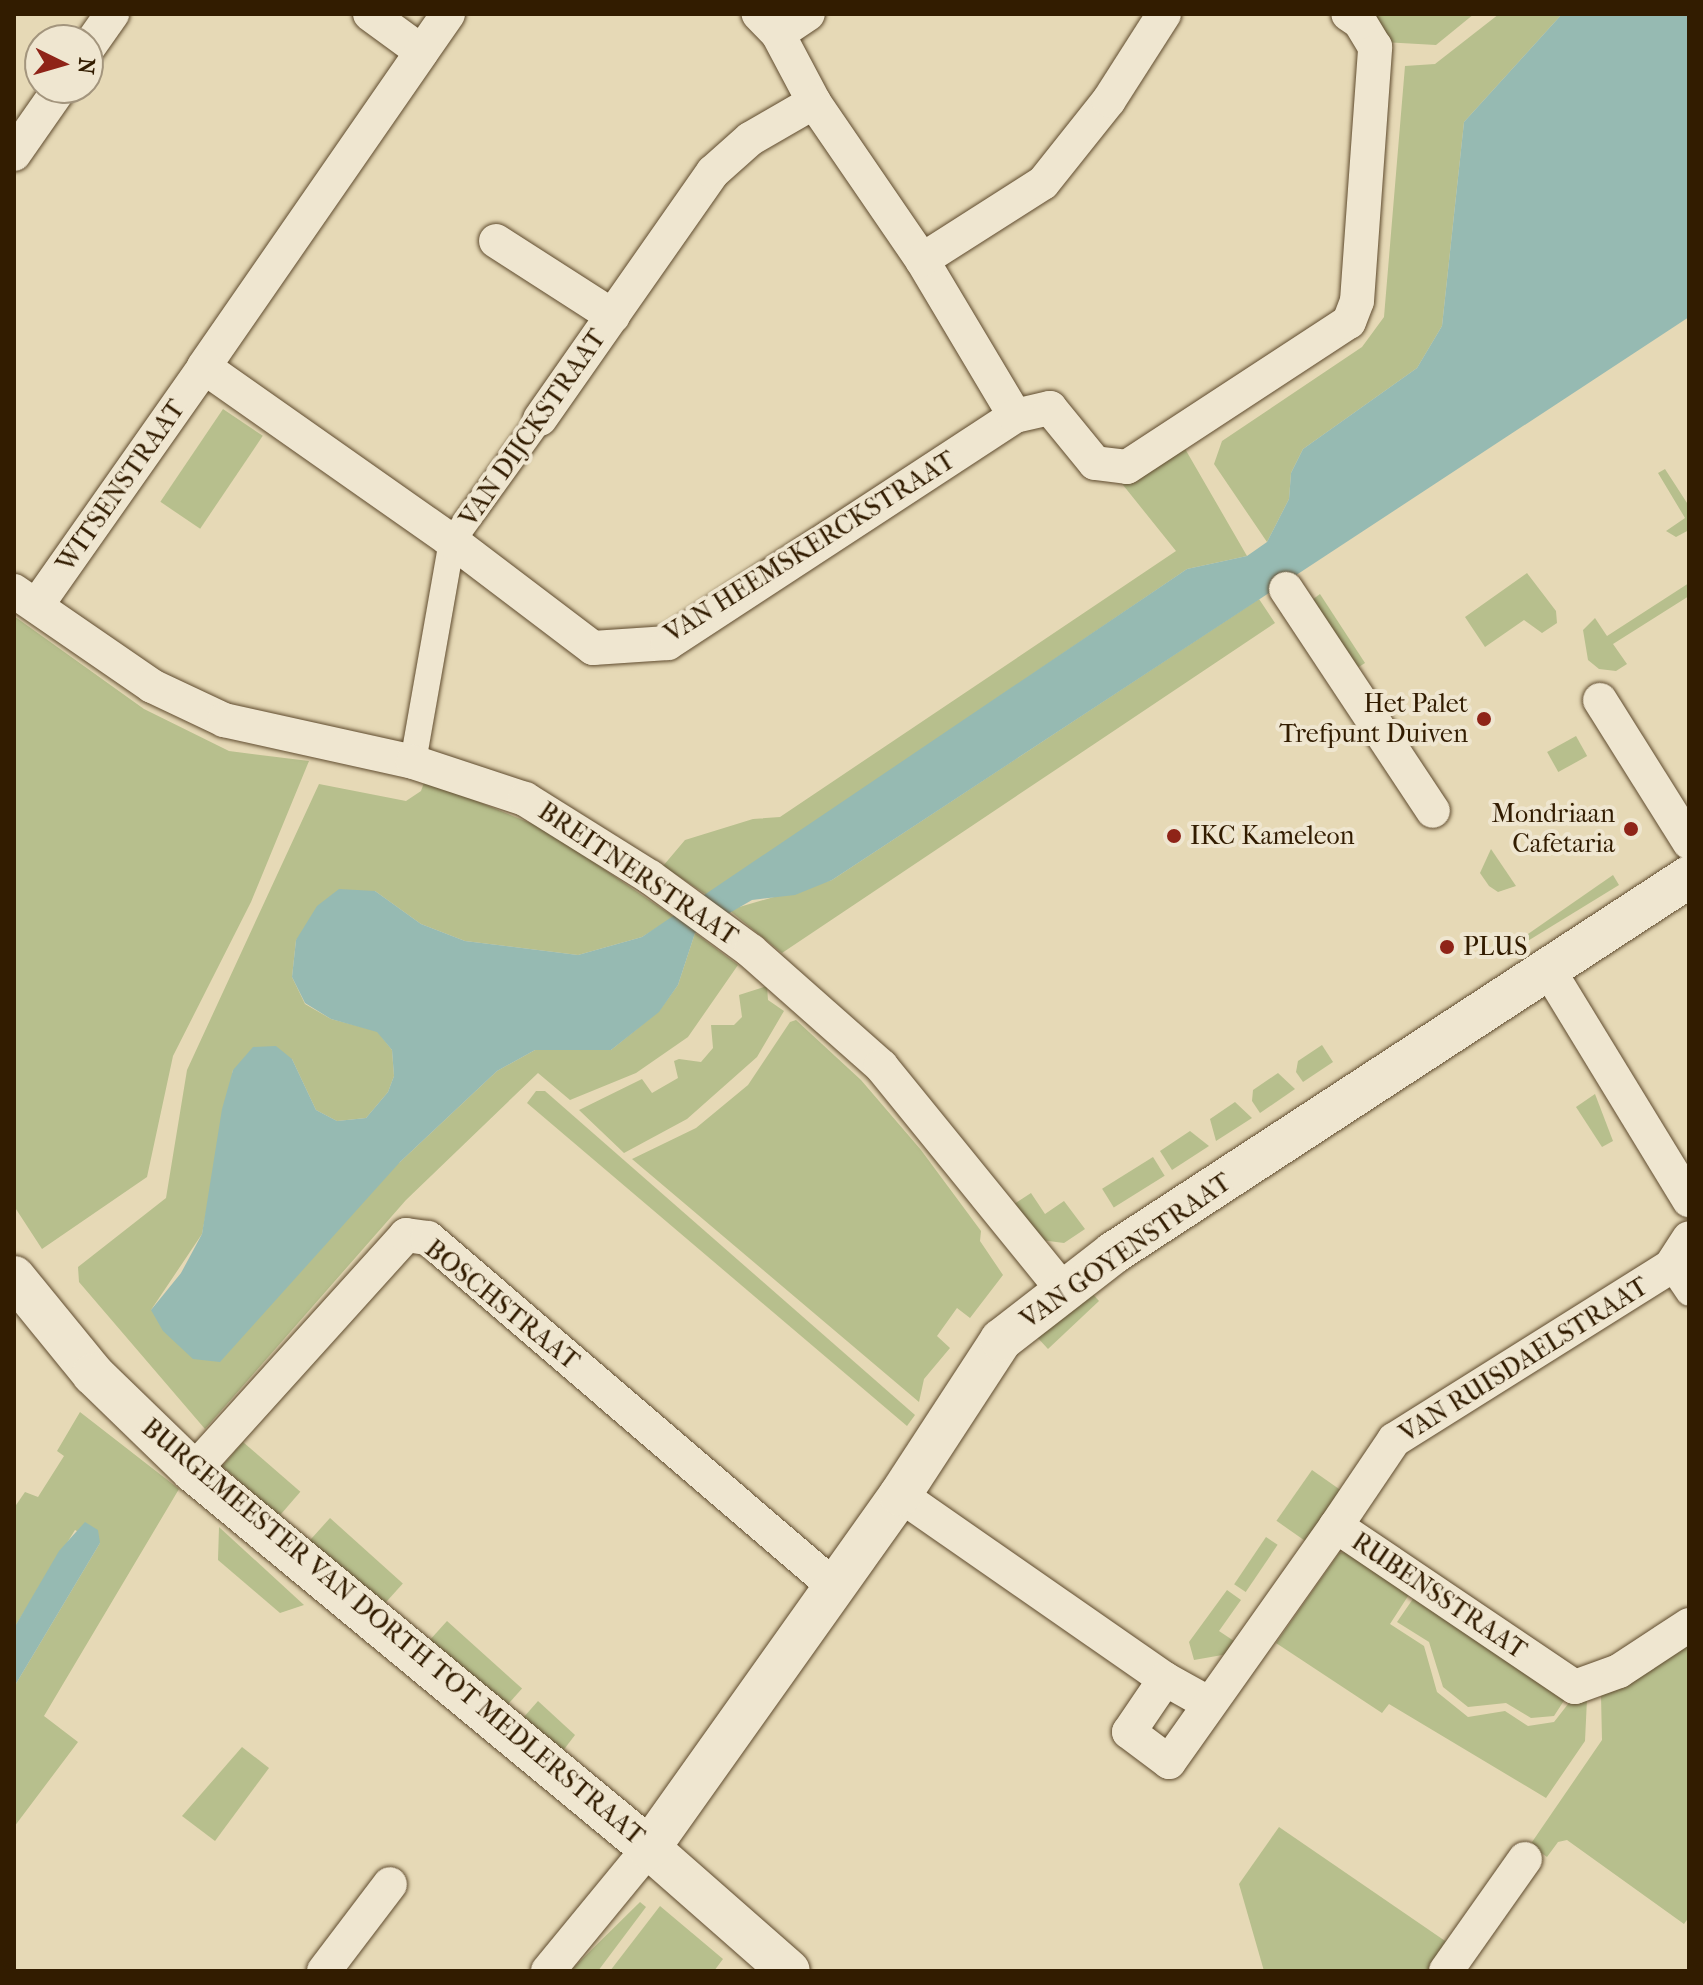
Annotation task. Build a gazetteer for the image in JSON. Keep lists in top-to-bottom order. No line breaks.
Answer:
{"streets":{"street":["VAN DIJCKSTRAAT","WITSENSTRAAT","VAN HEEMSKERCKSTRAAT","BREITNERSTRAAT","VAN GOYENSTRAAT","BOSCHSTRAAT","VAN RUISDAELSTRAAT","RUBENSSTRAAT","BURGEMEESTER VAN DORTH TOT MEDLERSTRAAT"]},"crossings":[["VAN DIJCKSTRAAT","VAN HEEMSKERCKSTRAAT"],["WITSENSTRAAT","VAN HEEMSKERCKSTRAAT"],["WITSENSTRAAT","BREITNERSTRAAT"],["BREITNERSTRAAT","VAN GOYENSTRAAT"],["VAN GOYENSTRAAT","BOSCHSTRAAT"],["VAN GOYENSTRAAT","BURGEMEESTER VAN DORTH TOT MEDLERSTRAAT"],["BOSCHSTRAAT","BURGEMEESTER VAN DORTH TOT MEDLERSTRAAT"],["VAN RUISDAELSTRAAT","RUBENSSTRAAT"]],"places":["Het Palet Trefpunt Duiven","Mondriaan Cafetaria","IKC Kameleon","PLUS"],"north":"right"}
